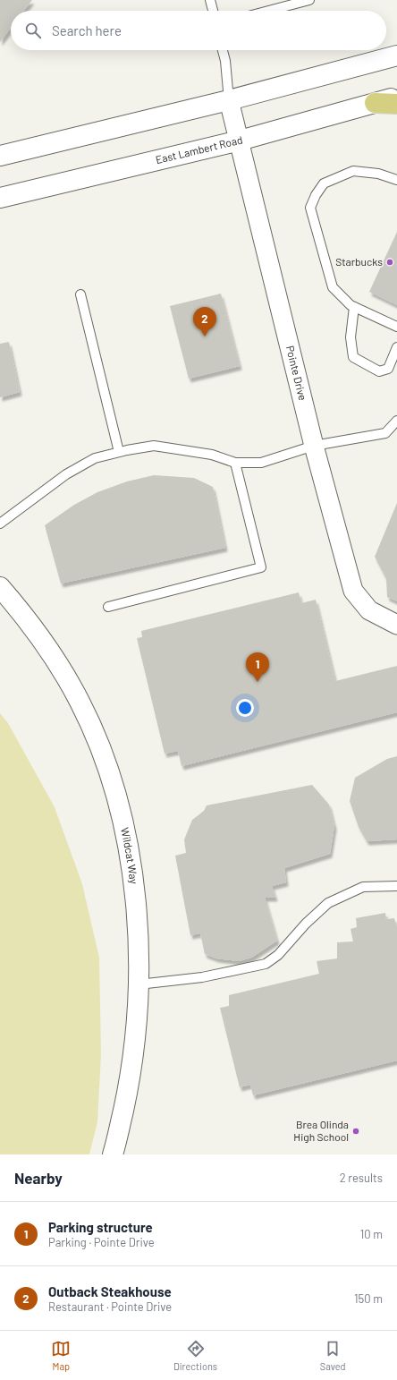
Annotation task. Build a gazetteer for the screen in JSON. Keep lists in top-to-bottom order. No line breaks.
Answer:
{"streets":{"main road":["East Lambert Road","Wildcat Way"],"street":["Pointe Drive"]},"crossings":[["East Lambert Road","Pointe Drive"]],"places":["Starbucks","Brea Olinda High School"],"page":{"search":"Search here","pins":["2","1"],"heading":["Nearby","2 results"],"list":[{"mark":"1","name":"Parking structure","note":"Parking · Pointe Drive","value":"10 m"},{"mark":"2","name":"Outback Steakhouse","note":"Restaurant · Pointe Drive","value":"150 m"}],"nav":["Map","Directions","Saved"]}}
